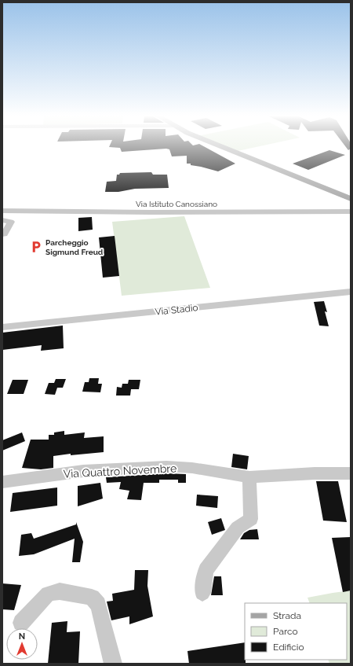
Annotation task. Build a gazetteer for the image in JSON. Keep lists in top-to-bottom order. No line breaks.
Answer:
{"streets":{"street":["Via Istituto Canossiano","Via Stadio","Via Quattro Novembre"]},"places":{"parking":["Parcheggio Sigmund Freud"]},"legend":["Strada","Parco","Edificio"],"north":"top"}
